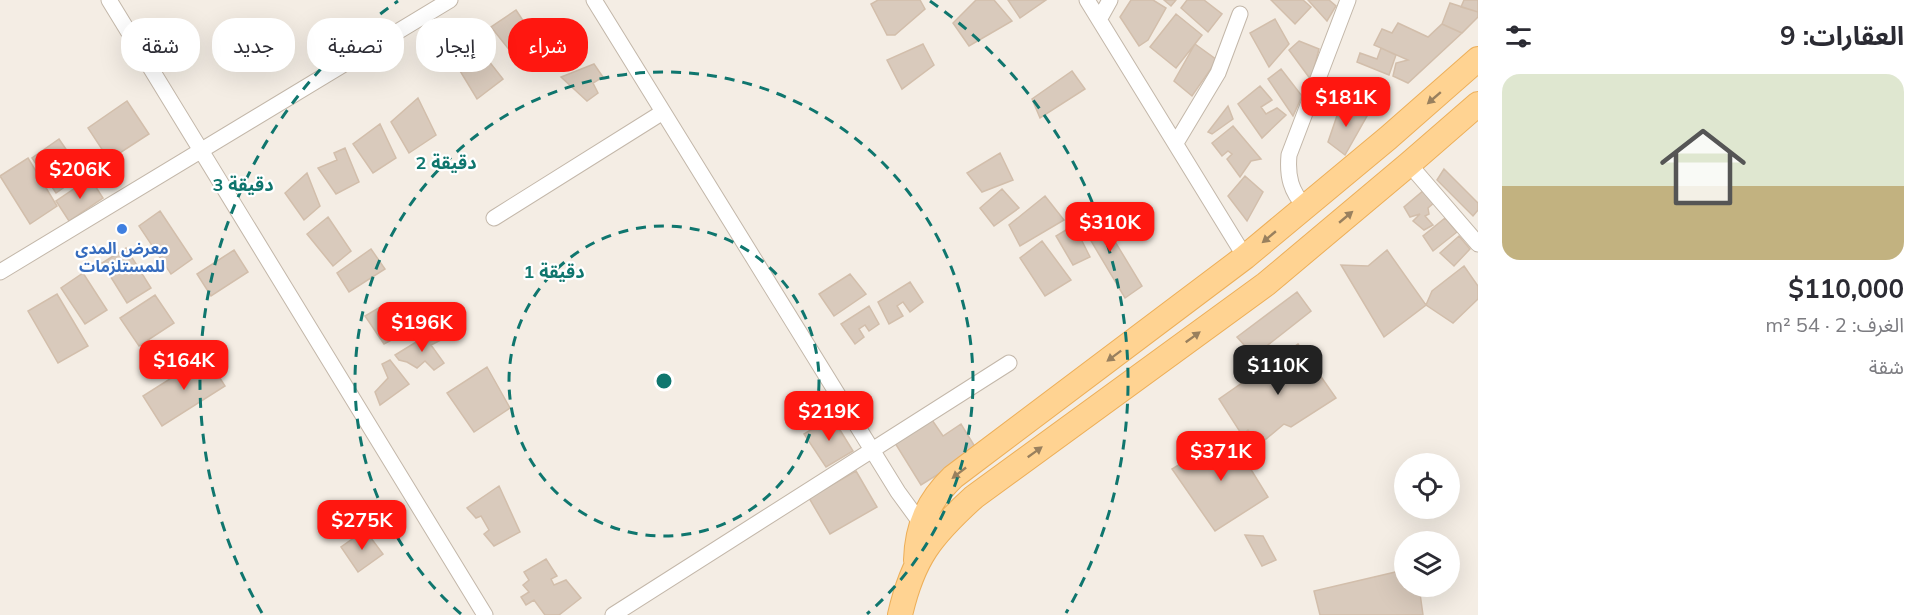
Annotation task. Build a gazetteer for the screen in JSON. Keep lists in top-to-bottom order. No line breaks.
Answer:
{"places":["معرض المدى للمستلزمات"],"page":{"heading":"العقارات: 9","chip":["شراء","إيجار","تصفية","جديد","شقة"],"list":[{"name":"$110,000","note":"الغرف: 2 · 54 m² · شقة"}],"price":["$181K","$206K","$310K","$196K","$164K","$110K","$219K","$371K","$275K"]},"rings":["2 دقيقة","3 دقيقة","1 دقيقة"]}
